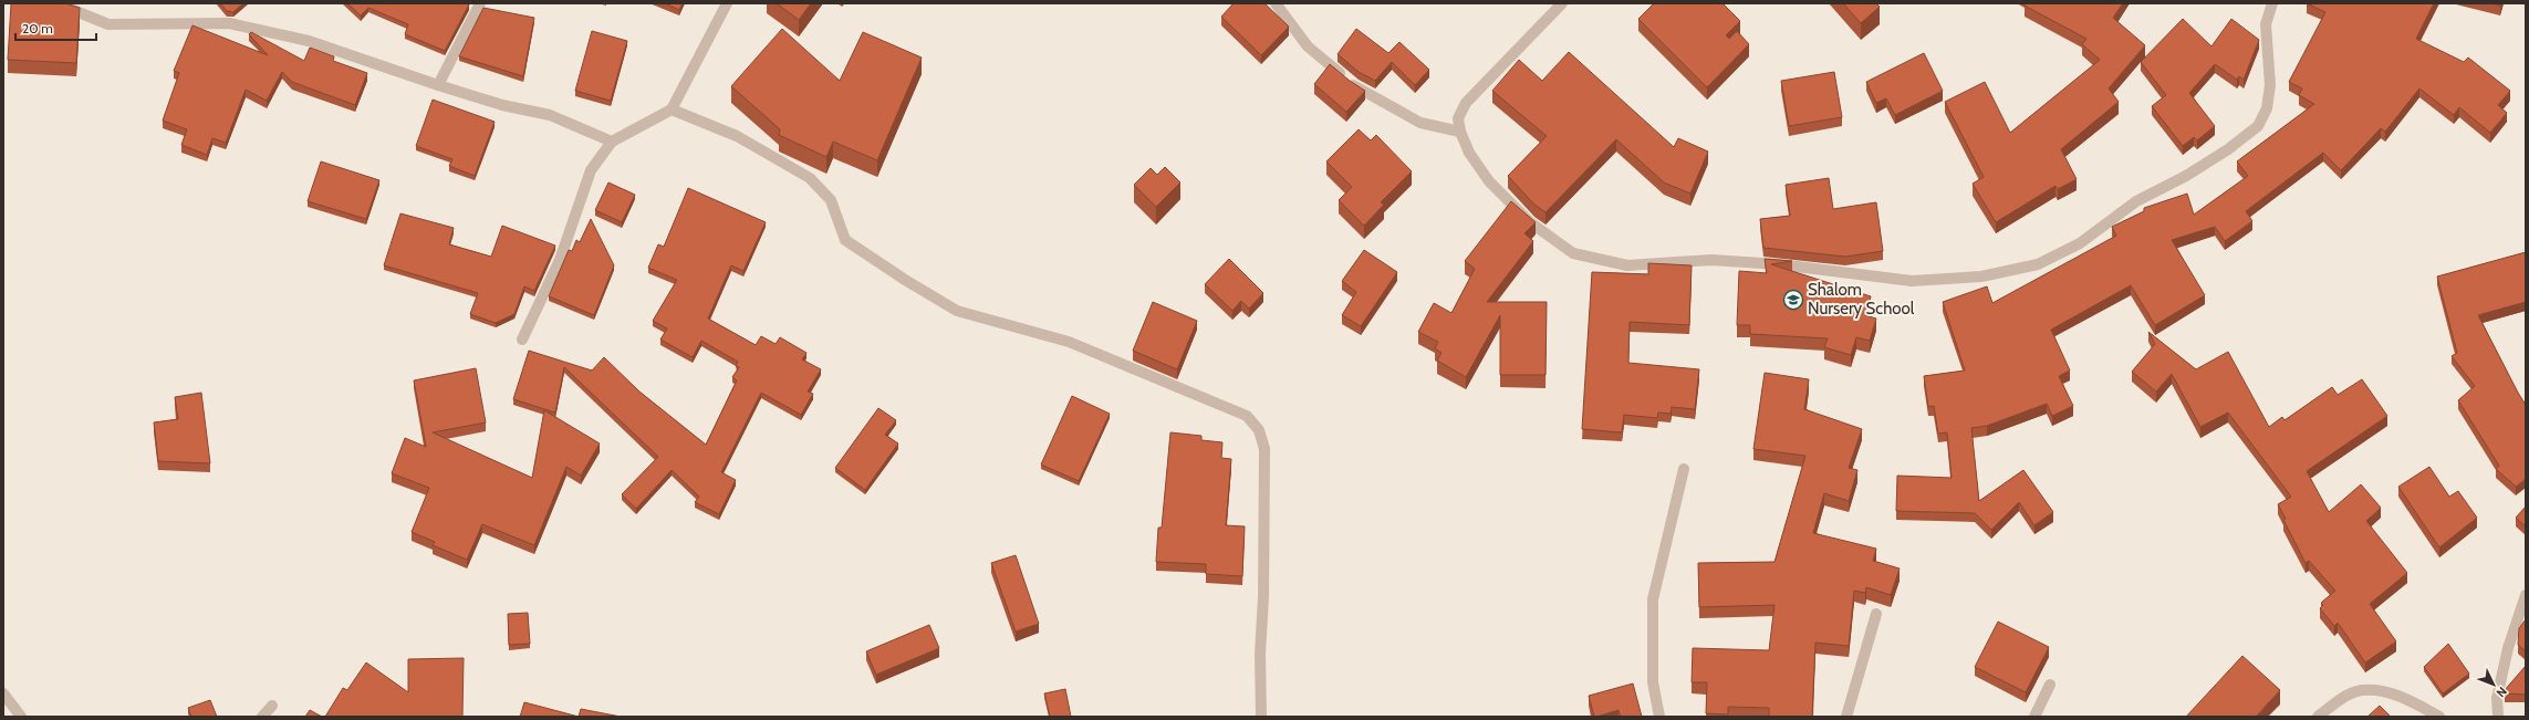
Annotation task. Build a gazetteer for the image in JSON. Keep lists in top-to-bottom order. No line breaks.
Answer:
{"places":{"school or university":["Shalom Nursery School"]},"scale_bar":"20 m","north":"bottom right"}
